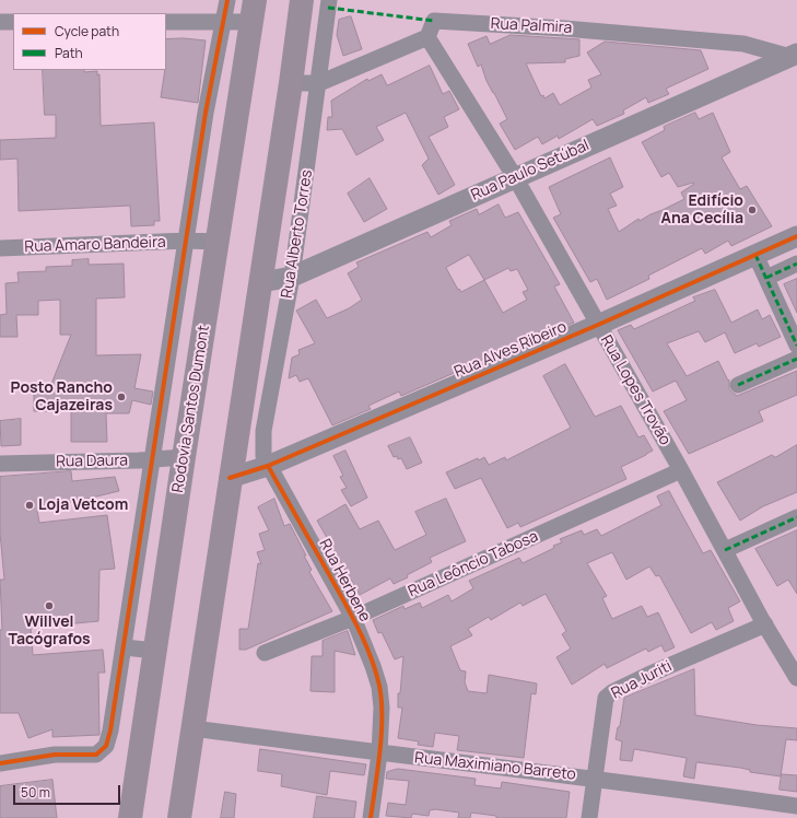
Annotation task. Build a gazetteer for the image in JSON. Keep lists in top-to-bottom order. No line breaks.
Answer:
{"streets":{"highway":["Rodovia Santos Dumont"],"street":["Rua Palmira","Rua Paulo Setúbal","Rua Alberto Torres","Rua Amaro Bandeira","Rua Alves Ribeiro","Rua Lopes Trovão","Rua Daura","Rua Leôncio Tabosa","Rua Herbene","Rua Juriti","Rua Maximiano Barreto"]},"crossings":[["Rua Palmira","Rua Paulo Setúbal"],["Rua Palmira","Rua Lopes Trovão"],["Rua Paulo Setúbal","Rua Alberto Torres"],["Rua Paulo Setúbal","Rua Lopes Trovão"],["Rua Alberto Torres","Rua Alves Ribeiro"],["Rua Alberto Torres","Rua Herbene"],["Rua Amaro Bandeira","Rodovia Santos Dumont"],["Rua Alves Ribeiro","Rua Lopes Trovão"],["Rua Alves Ribeiro","Rua Herbene"],["Rua Lopes Trovão","Rua Leôncio Tabosa"],["Rua Lopes Trovão","Rua Juriti"],["Rodovia Santos Dumont","Rua Daura"],["Rua Leôncio Tabosa","Rua Herbene"],["Rua Herbene","Rua Maximiano Barreto"],["Rua Juriti","Rua Maximiano Barreto"]],"places":["Edifício Ana Cecília","Posto Rancho Cajazeiras","Loja Vetcom","Willvel Tacógrafos"],"legend":["Cycle path","Path"],"scale_bar":"50 m"}
